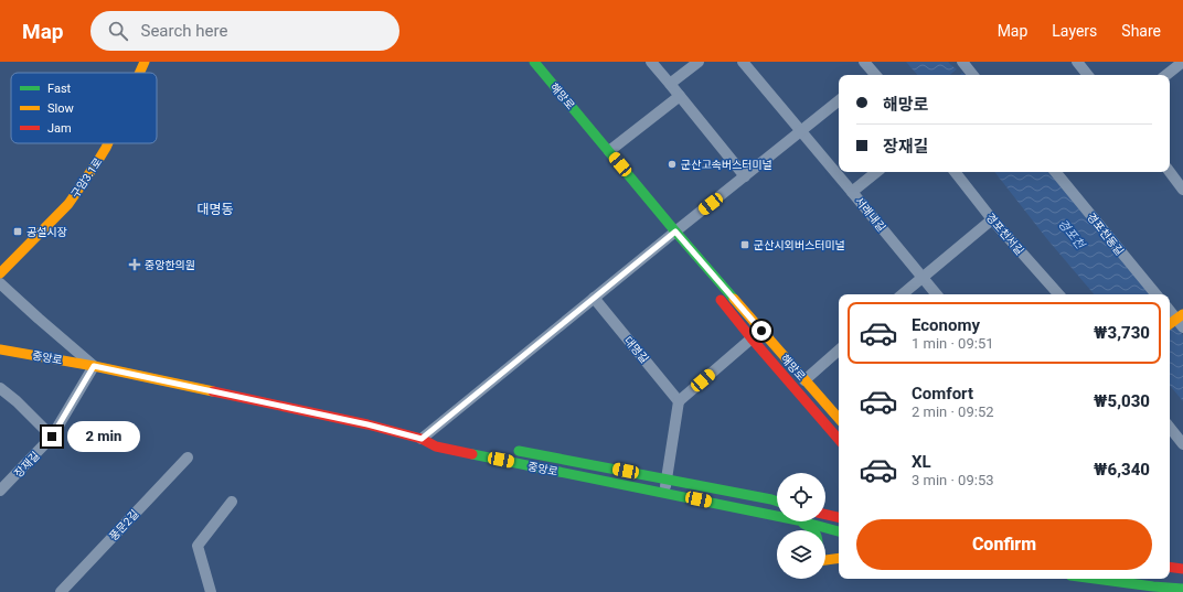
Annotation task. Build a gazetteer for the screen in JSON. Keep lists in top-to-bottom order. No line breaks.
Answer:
{"streets":{"main road":["해망로","구암3.1로","중앙로"],"street":["서래내길","경포천서길","경포천동길","대명길","장재길","풍문2길"]},"crossings":[["중앙로","장재길"]],"districts":["대명동"],"water":["경포천"],"places":{"other":["군산고속버스터미널"],"transit":["공설시장","군산시외버스터미널"],"health":["중앙한의원"]},"legend":["Fast","Slow","Jam"],"page":{"header":"Map","search":"Search here","nav":["Map","Layers","Share"],"banner":["해망로","장재길"],"list":[{"name":"Economy","note":"1 min · 09:51","value":"₩3,730"},{"name":"Comfort","note":"2 min · 09:52","value":"₩5,030"},{"name":"XL","note":"3 min · 09:53","value":"₩6,340"}],"bubble":"2 min","buttons":"Confirm"}}
